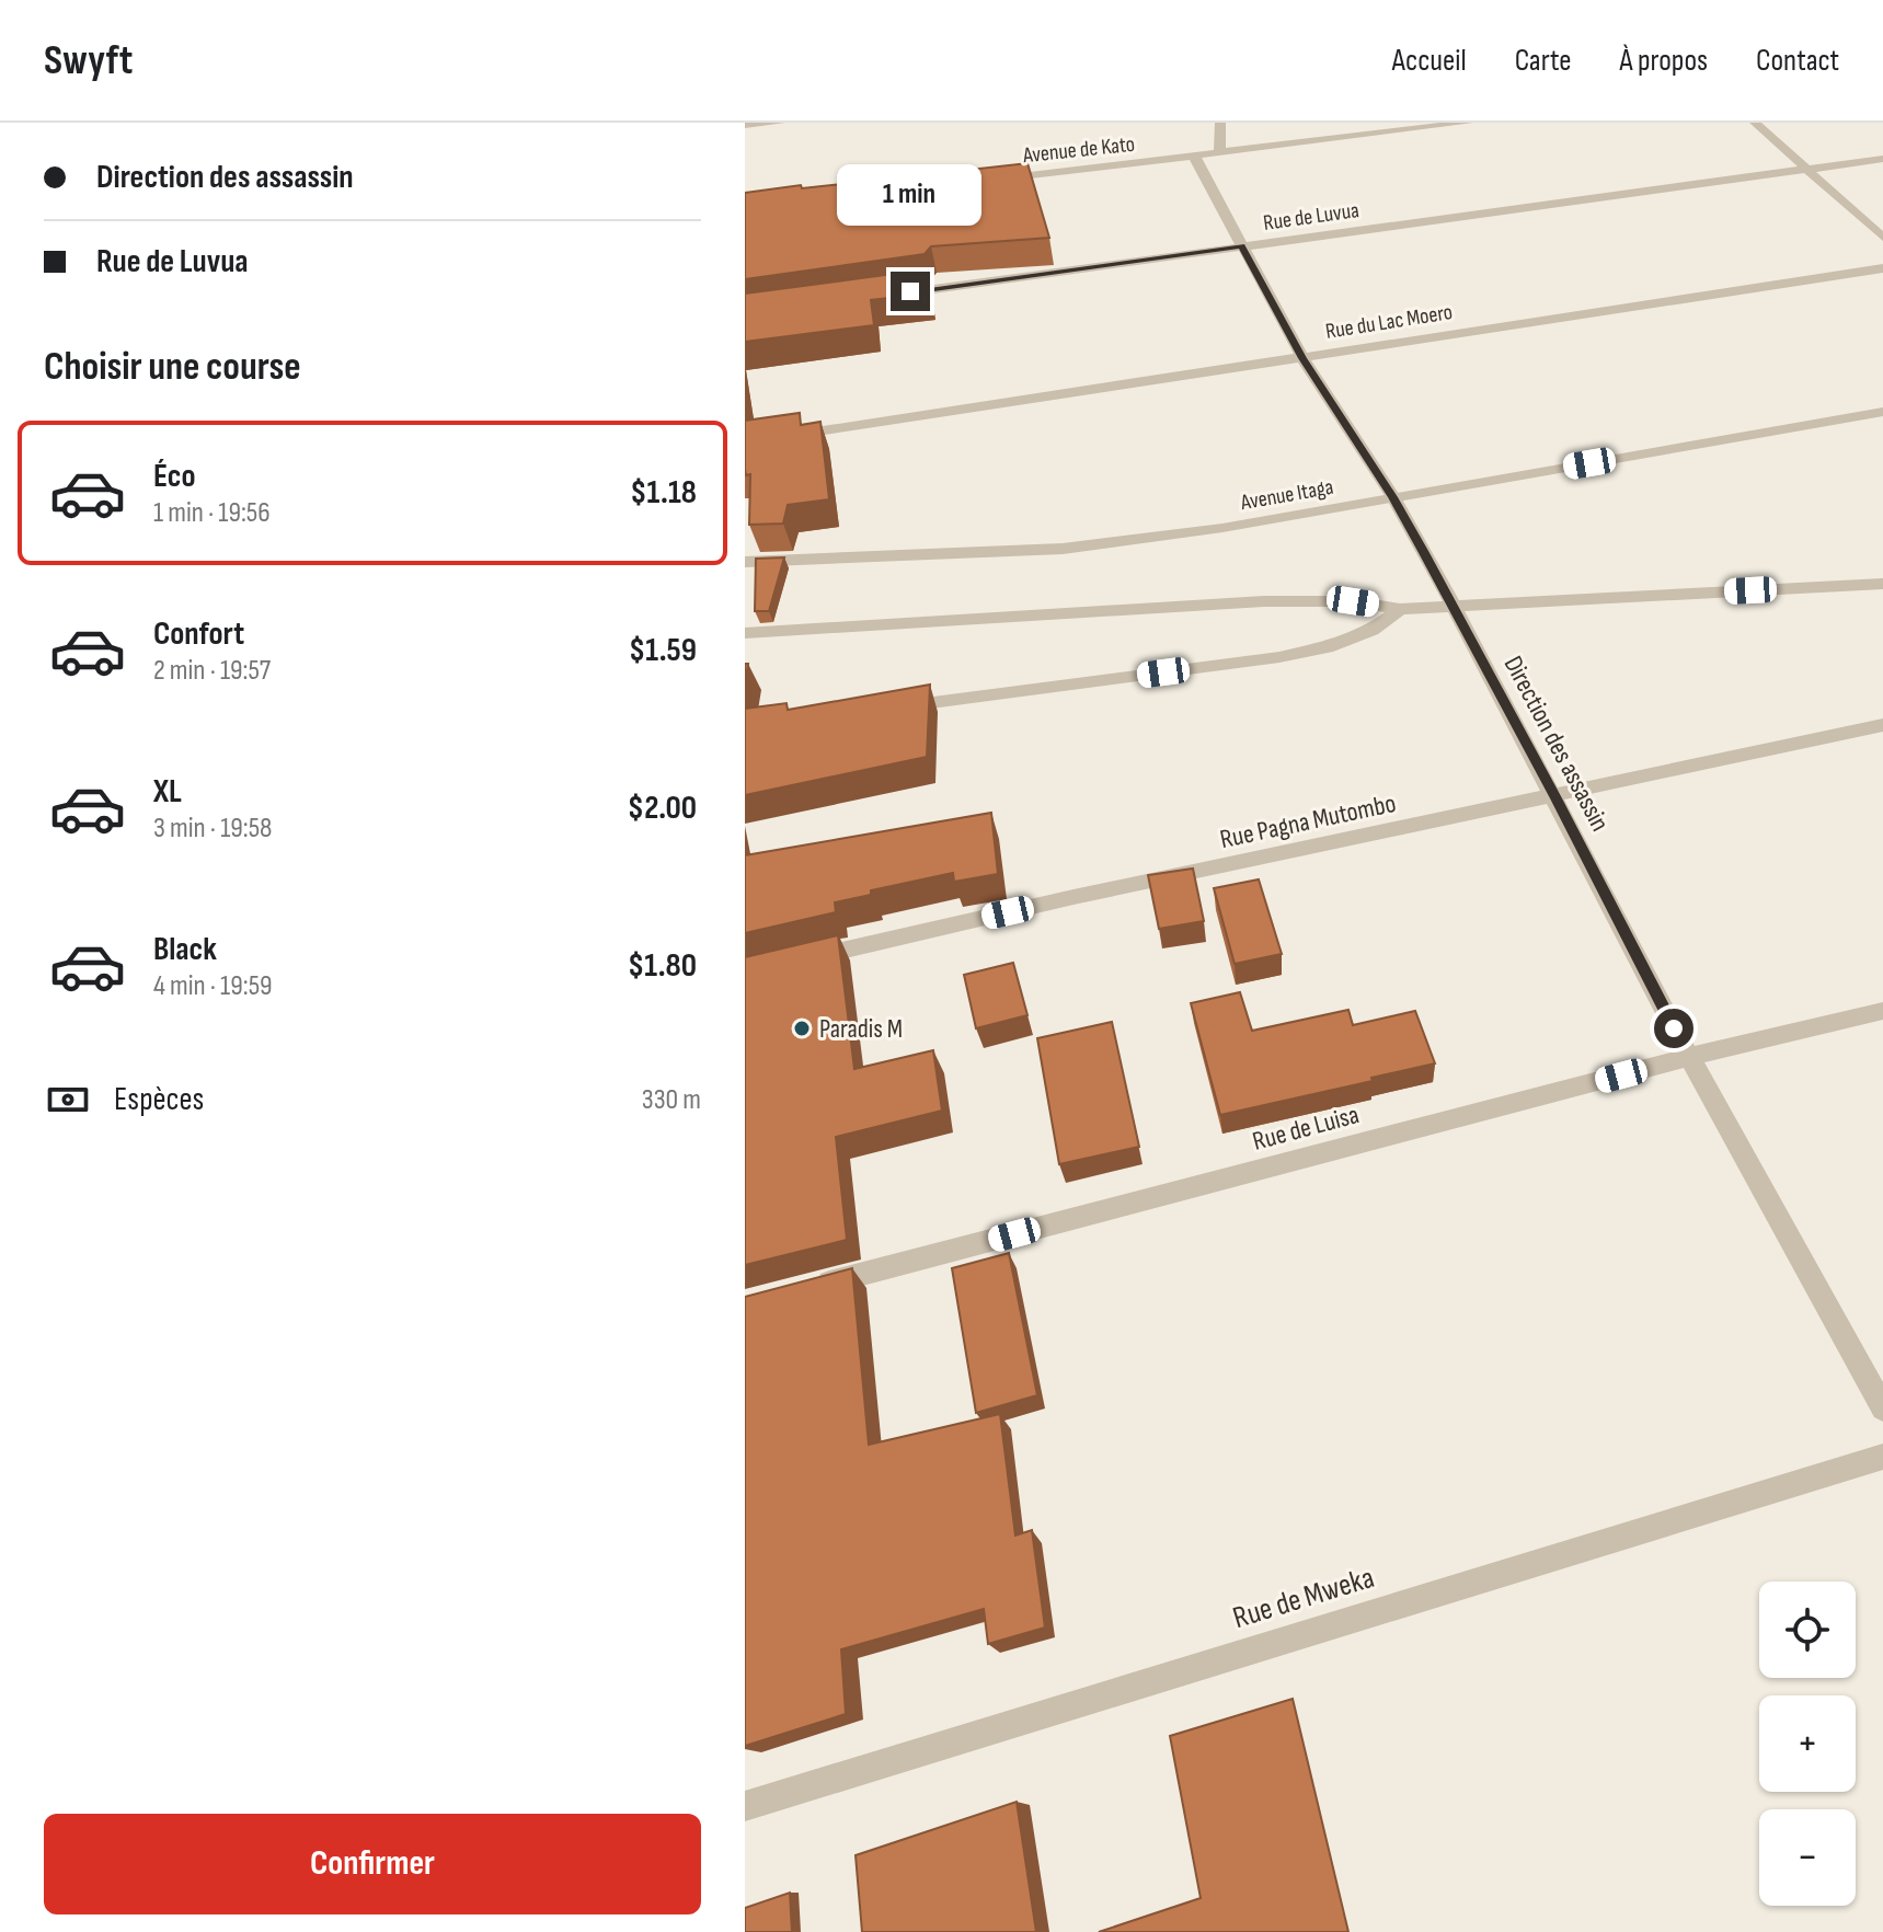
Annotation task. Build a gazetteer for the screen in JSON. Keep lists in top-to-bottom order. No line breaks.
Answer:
{"streets":{"street":["Avenue de Kato","Rue de Luvua","Rue du Lac Moero","Avenue Itaga","Direction des assassin","Rue Pagna Mutombo","Rue de Luisa","Rue de Mweka"]},"crossings":[["Avenue de Kato","Direction des assassin"],["Rue de Luvua","Direction des assassin"],["Rue du Lac Moero","Direction des assassin"],["Avenue Itaga","Direction des assassin"],["Direction des assassin","Rue Pagna Mutombo"],["Direction des assassin","Rue de Luisa"]],"places":["Paradis M"],"page":{"header":"Swyft","nav":["Accueil","Carte","À propos","Contact"],"banner":["Direction des assassin","Rue de Luvua"],"bubble":"1 min","heading":"Choisir une course","list":[{"name":"Éco","note":"1 min · 19:56","value":"$1.18"},{"name":"Confort","note":"2 min · 19:57","value":"$1.59"},{"name":"XL","note":"3 min · 19:58","value":"$2.00"},{"name":"Black","note":"4 min · 19:59","value":"$1.80"}],"pay":["Espèces","330 m"],"map_buttons":["+","−"],"buttons":"Confirmer"}}
